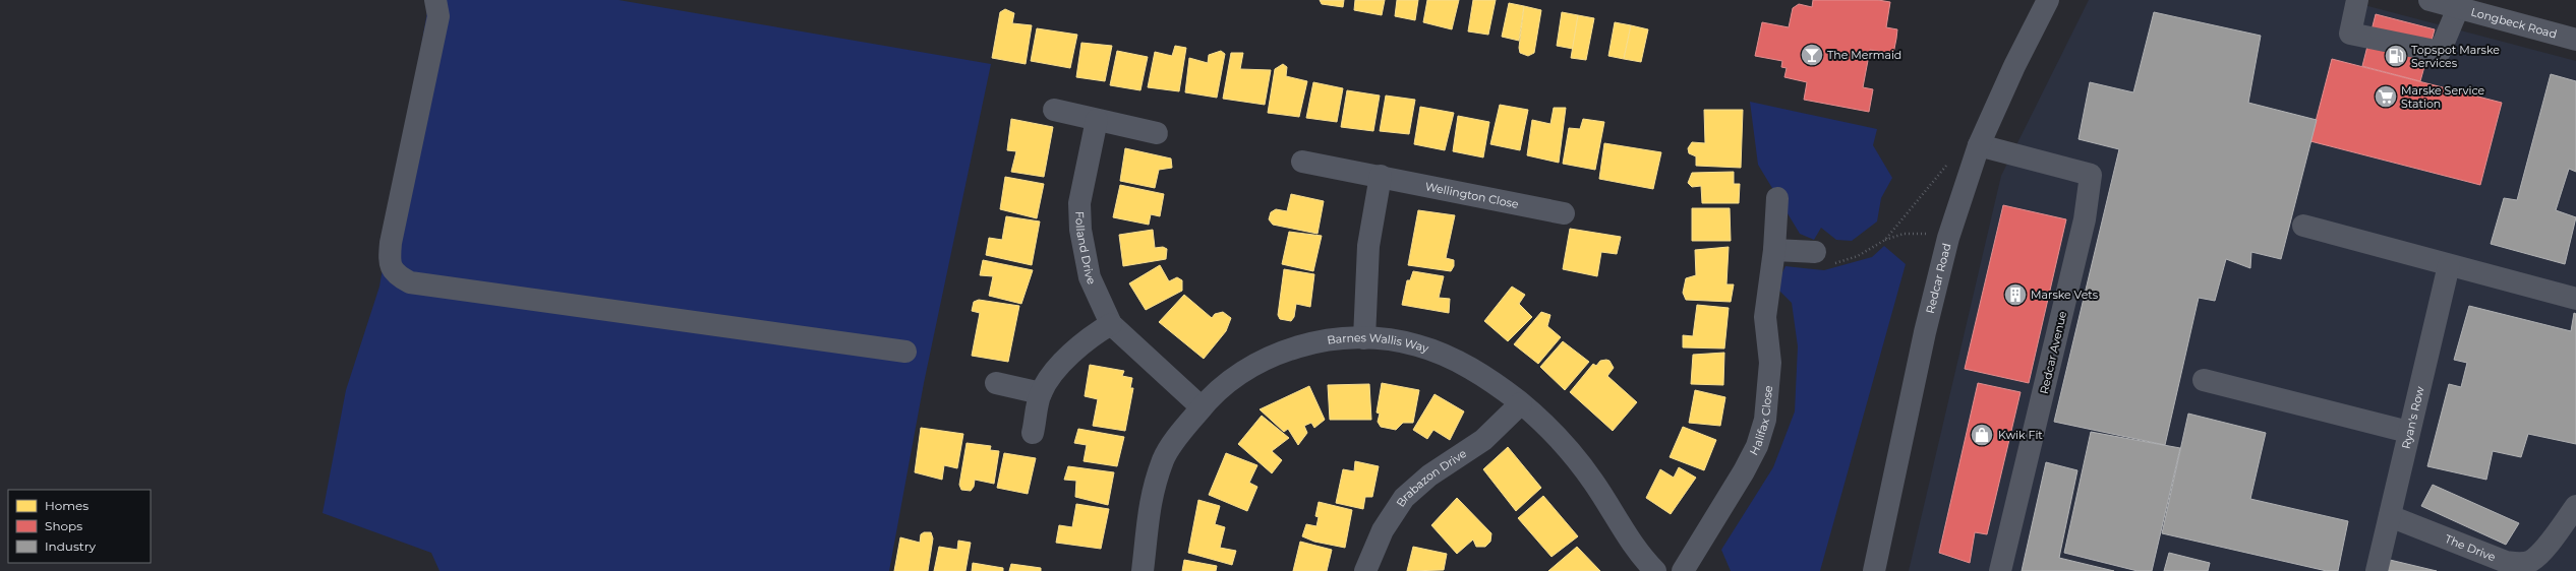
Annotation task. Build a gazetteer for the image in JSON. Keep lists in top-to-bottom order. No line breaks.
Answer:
{"streets":{"street":["Longbeck Road","Wellington Close","Folland Drive","Redcar Road","Barnes Wallis Way","Redcar Avenue","Ryan's Row","Halifax Close","Brabazon Drive","The Drive"]},"crossings":[["Folland Drive","Barnes Wallis Way"],["Redcar Road","Redcar Avenue"],["Barnes Wallis Way","Brabazon Drive"],["Ryan's Row","The Drive"]],"places":{"bar":["The Mermaid"],"fuel station":["Topspot Marske Services"],"supermarket":["Marske Service Station"],"building":["Marske Vets"],"shop":["Kwik Fit"]},"legend":["Homes","Shops","Industry"]}
